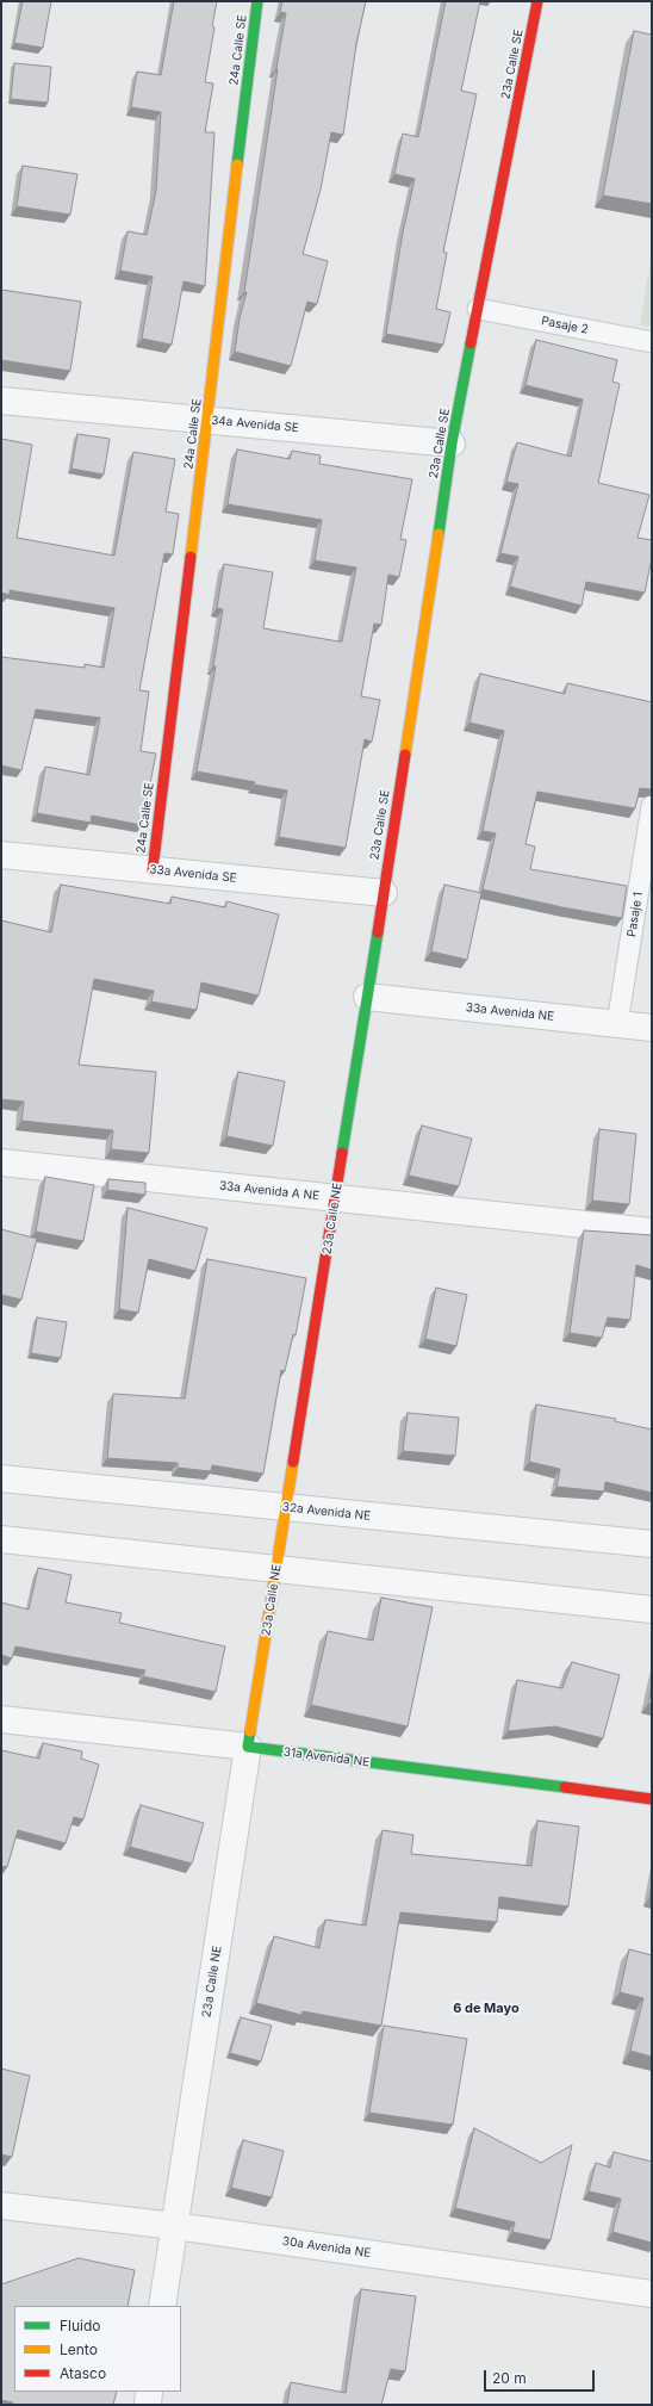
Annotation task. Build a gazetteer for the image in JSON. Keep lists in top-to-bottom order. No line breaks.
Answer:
{"streets":{"street":["24a Calle SE","23a Calle SE","34a Avenida SE","33a Avenida SE","33a Avenida NE","33a Avenida A NE","23a Calle NE","32a Avenida NE","31a Avenida NE","30a Avenida NE"],"lane":["Pasaje 2","Pasaje 1"]},"crossings":[["24a Calle SE","34a Avenida SE"],["24a Calle SE","33a Avenida SE"],["23a Calle SE","Pasaje 2"],["23a Calle SE","34a Avenida SE"],["23a Calle SE","33a Avenida SE"],["23a Calle SE","23a Calle NE"],["33a Avenida SE","23a Calle NE"],["Pasaje 1","33a Avenida NE"],["33a Avenida NE","23a Calle NE"],["33a Avenida A NE","23a Calle NE"],["23a Calle NE","32a Avenida NE"],["23a Calle NE","31a Avenida NE"],["23a Calle NE","30a Avenida NE"]],"districts":["6 de Mayo"],"legend":["Fluido","Lento","Atasco"],"scale_bar":"20 m"}
